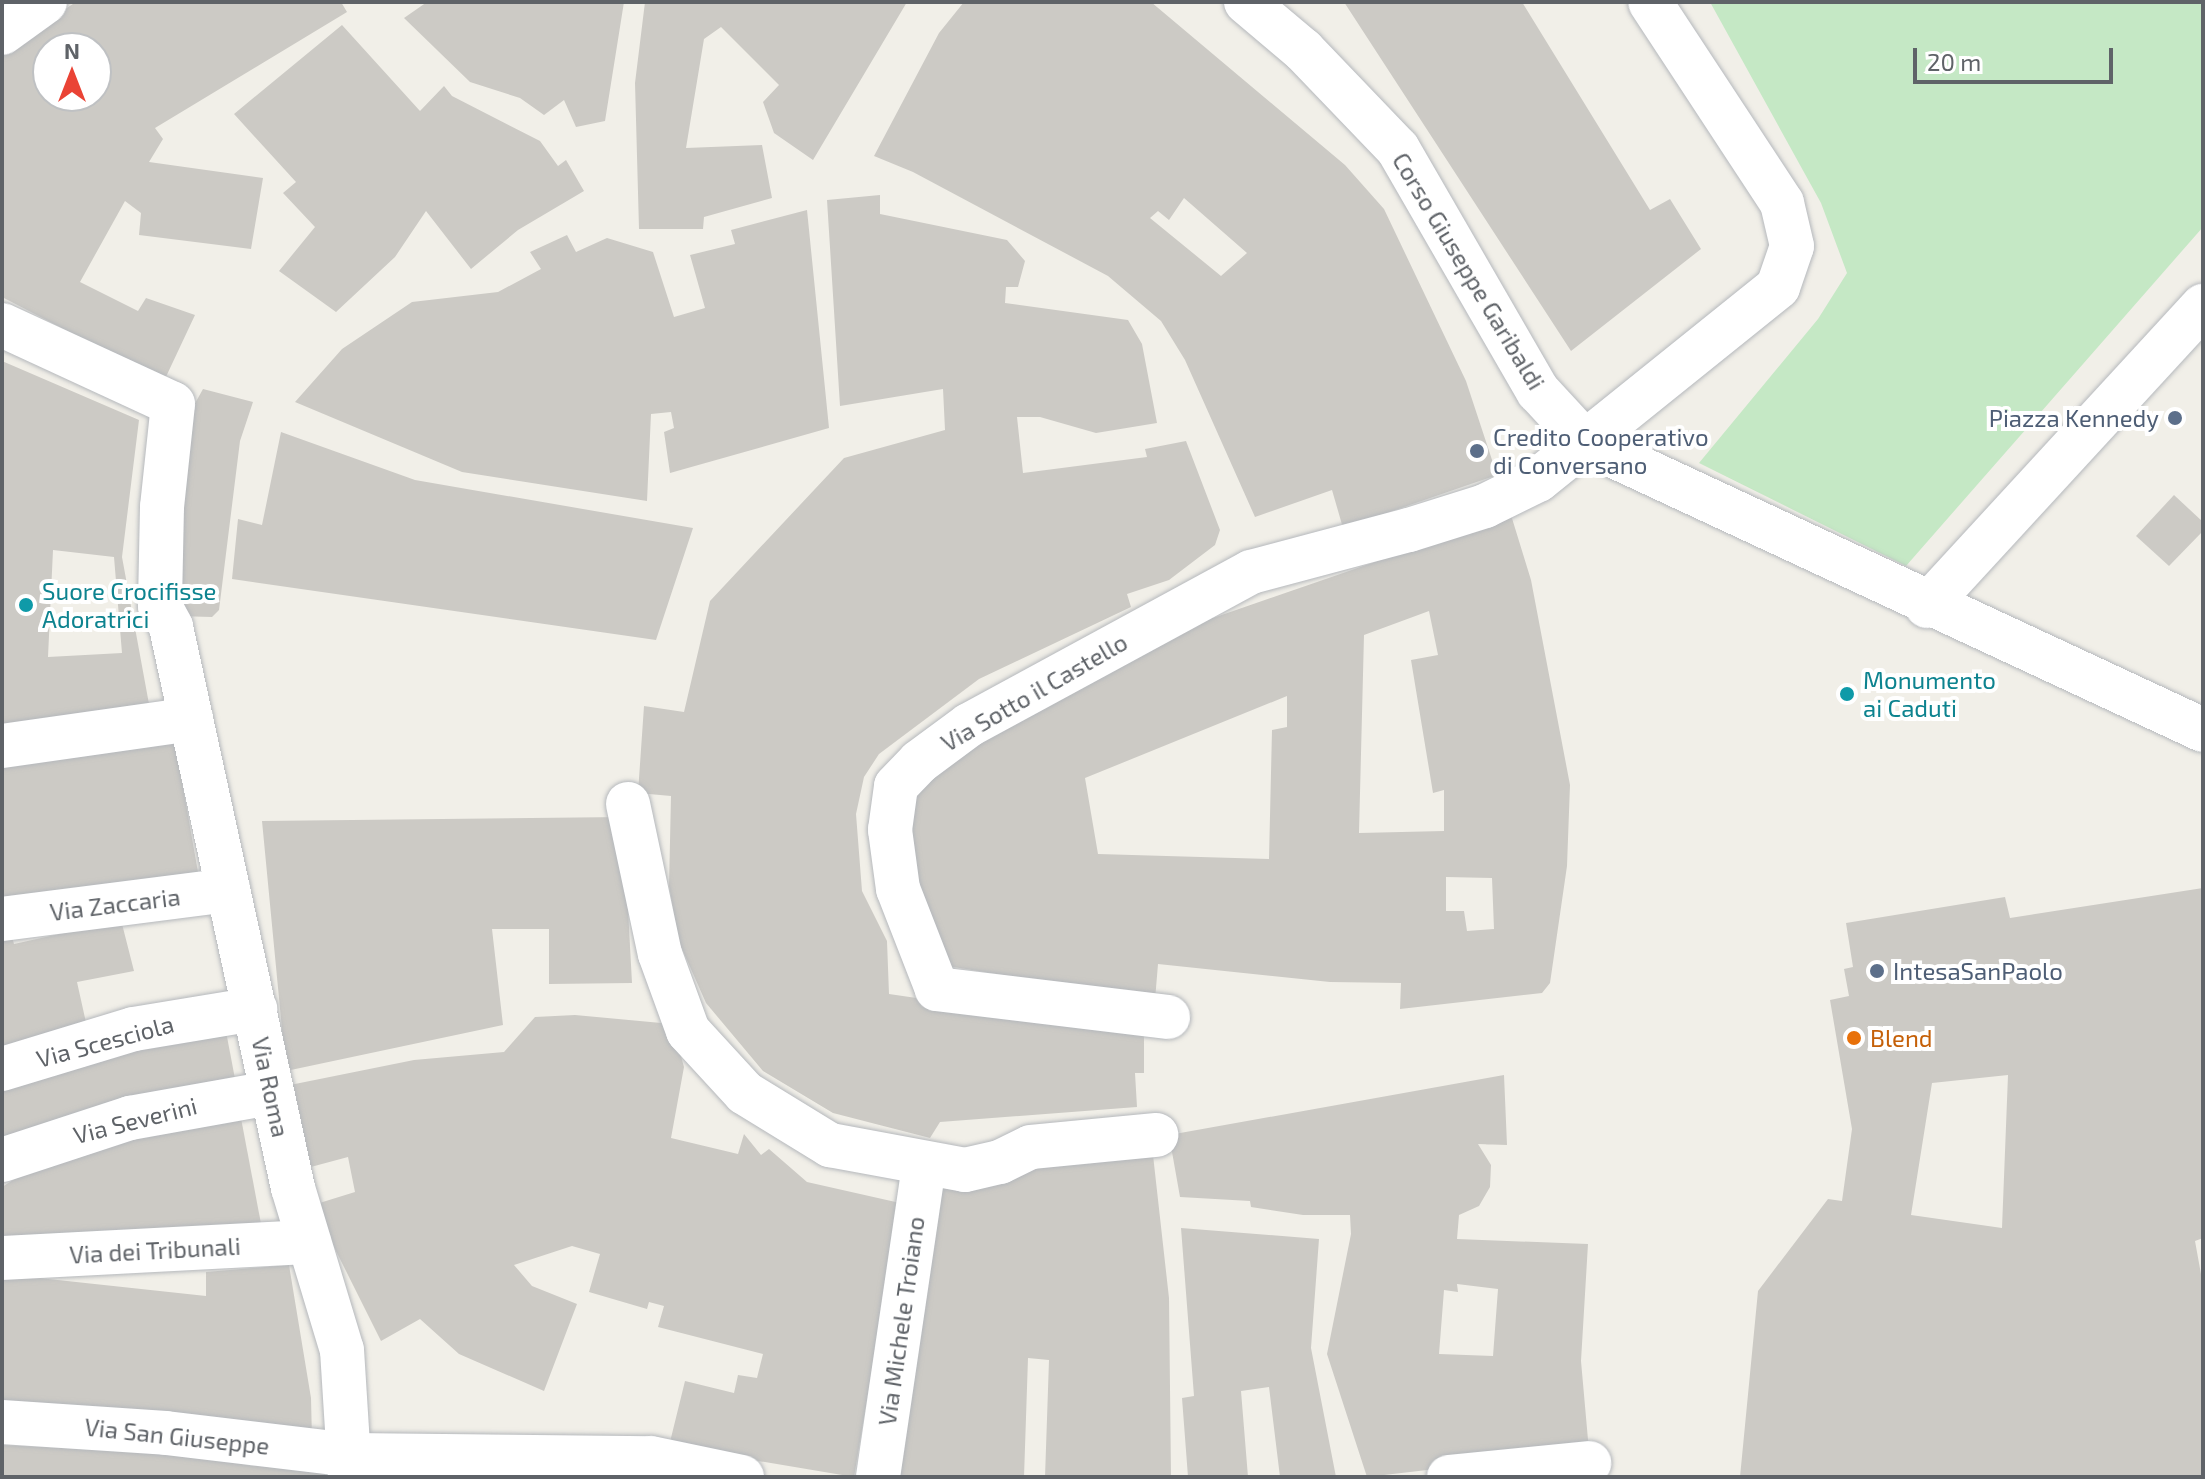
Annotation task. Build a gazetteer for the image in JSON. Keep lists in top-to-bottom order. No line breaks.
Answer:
{"streets":{"street":["Corso Giuseppe Garibaldi","Via Sotto il Castello","Via Zaccaria","Via Scesciola","Via Roma","Via Severini","Via dei Tribunali","Via Michele Troiano","Via San Giuseppe"]},"crossings":[["Corso Giuseppe Garibaldi","Via Sotto il Castello"],["Via Zaccaria","Via Roma"],["Via Scesciola","Via Roma"],["Via Roma","Via Severini"],["Via Roma","Via dei Tribunali"],["Via Roma","Via San Giuseppe"]],"places":["Piazza Kennedy","Credito Cooperativo di Conversano","Suore Crocifisse Adoratrici","Monumento ai Caduti","IntesaSanPaolo","Blend"],"scale_bar":"20 m","north":"top"}
